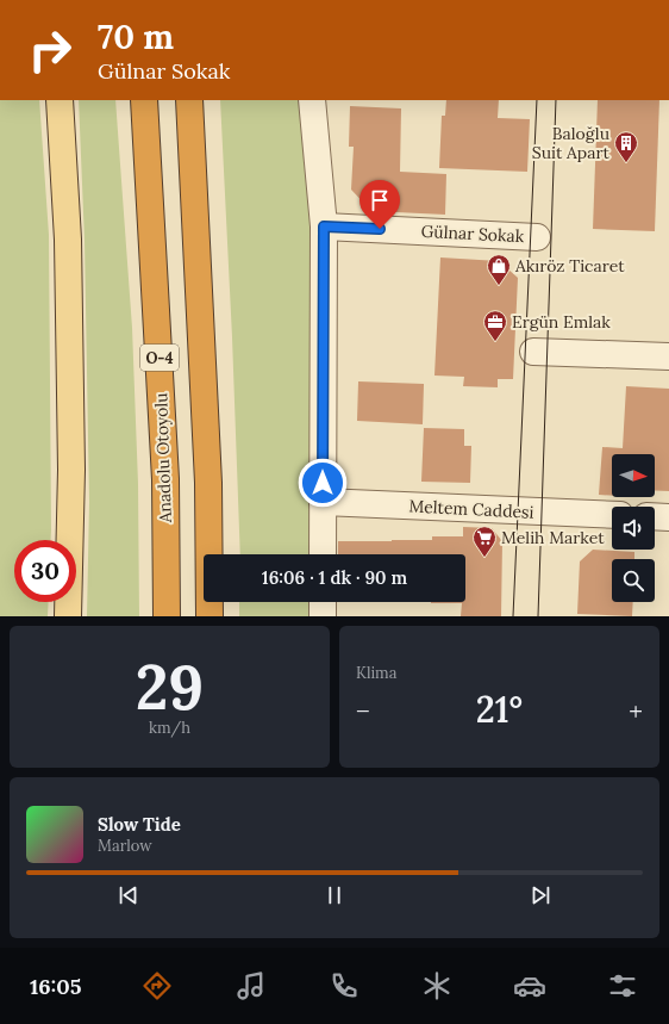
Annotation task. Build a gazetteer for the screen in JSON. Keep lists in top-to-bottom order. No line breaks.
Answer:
{"streets":{"highway":["O-4","Anadolu Otoyolu"],"street":["Gülnar Sokak","Meltem Caddesi"]},"places":{"building":["Baloğlu Suit Apart"],"shop":["Akıröz Ticaret"],"office":["Ergün Emlak"],"supermarket":["Melih Market"]},"north":"right","page":{"turn":["70 m","Gülnar Sokak"],"limit":"30","trip":"16:06 · 1 dk · 90 m","tile":[["29","km/h"],"Klima"],"heat":["−","21°","+"],"song":["Slow Tide","Marlow"],"tabs":"16:05"}}
